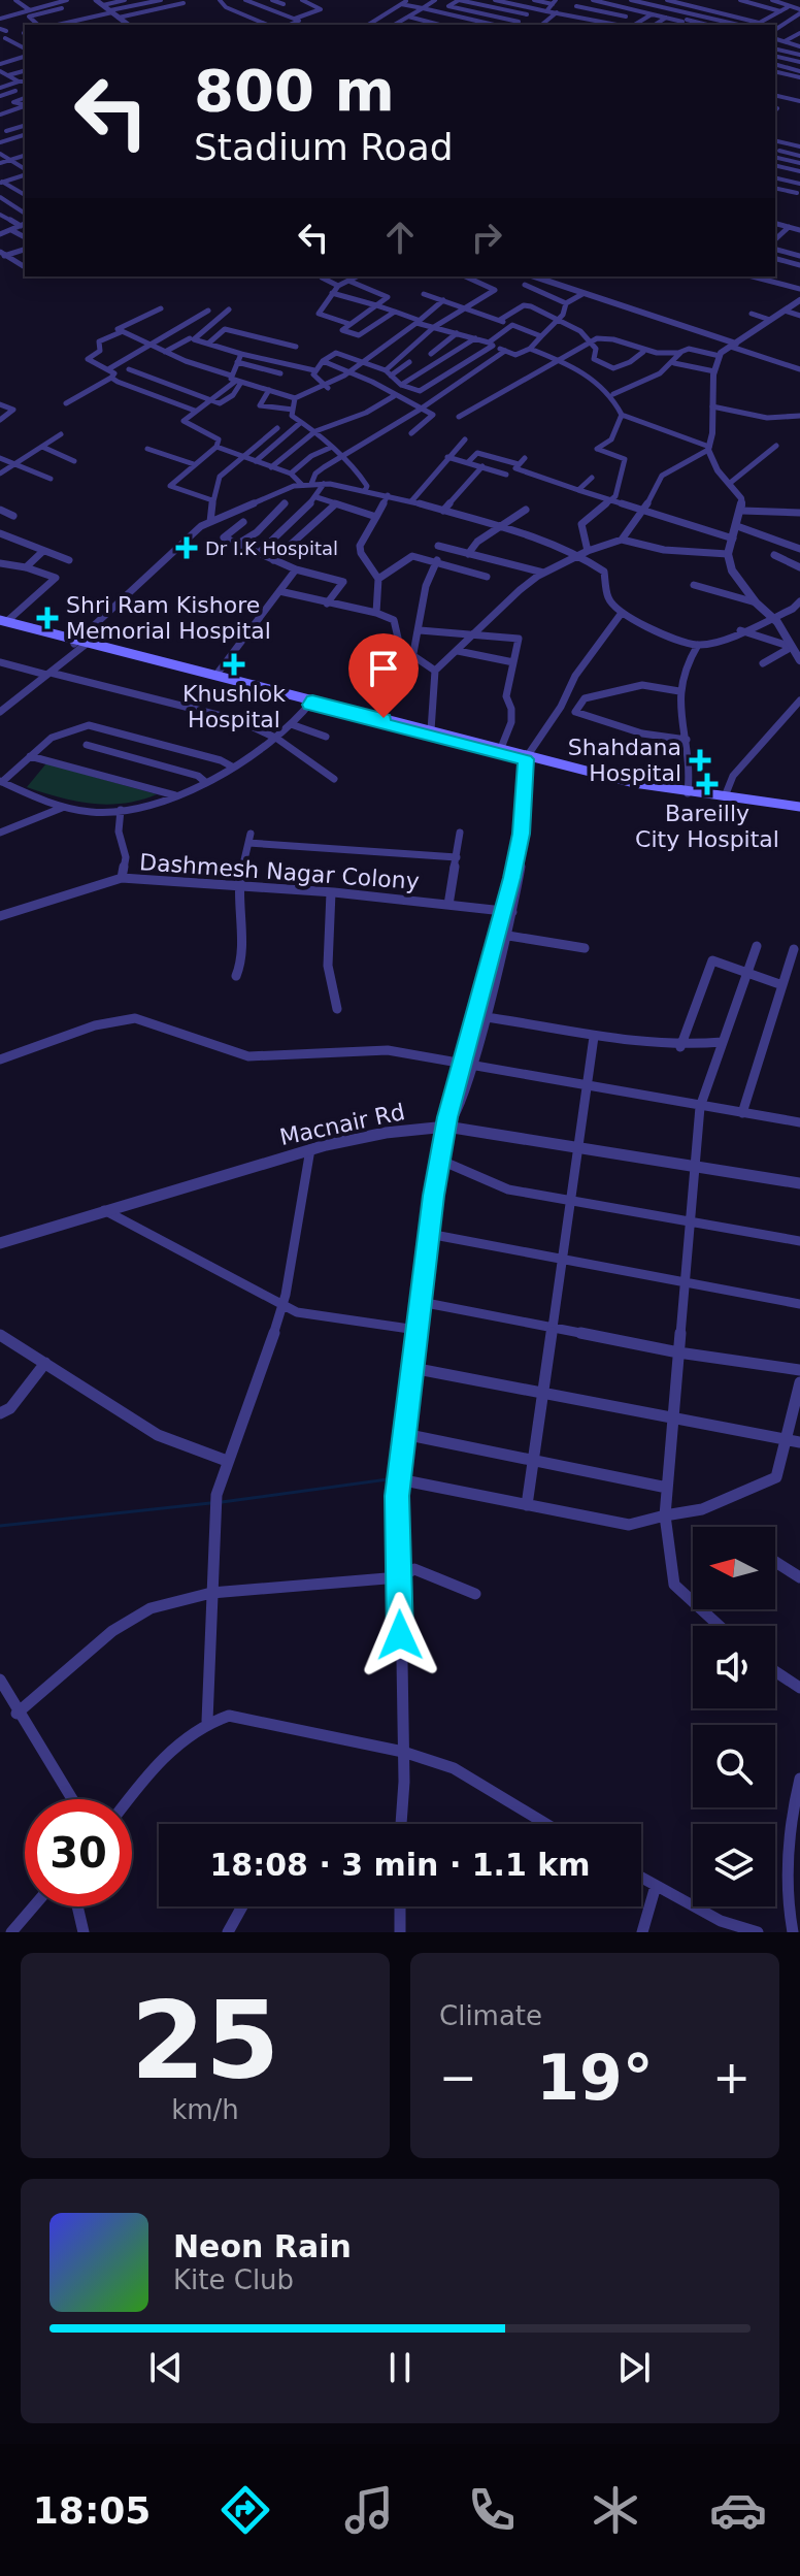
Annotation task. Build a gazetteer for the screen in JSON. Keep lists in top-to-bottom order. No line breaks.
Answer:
{"streets":{"street":["Dashmesh Nagar Colony","Macnair Rd"]},"places":{"health":["Dr I.K Hospital","Shri Ram Kishore Memorial Hospital","Khushlok Hospital","Shahdana Hospital","Bareilly City Hospital"]},"north":"left","page":{"turn":["800 m","Stadium Road"],"limit":"30","trip":"18:08 · 3 min · 1.1 km","tile":[["25","km/h"],"Climate"],"heat":["−","19°","+"],"song":["Neon Rain","Kite Club"],"tabs":"18:05"}}
